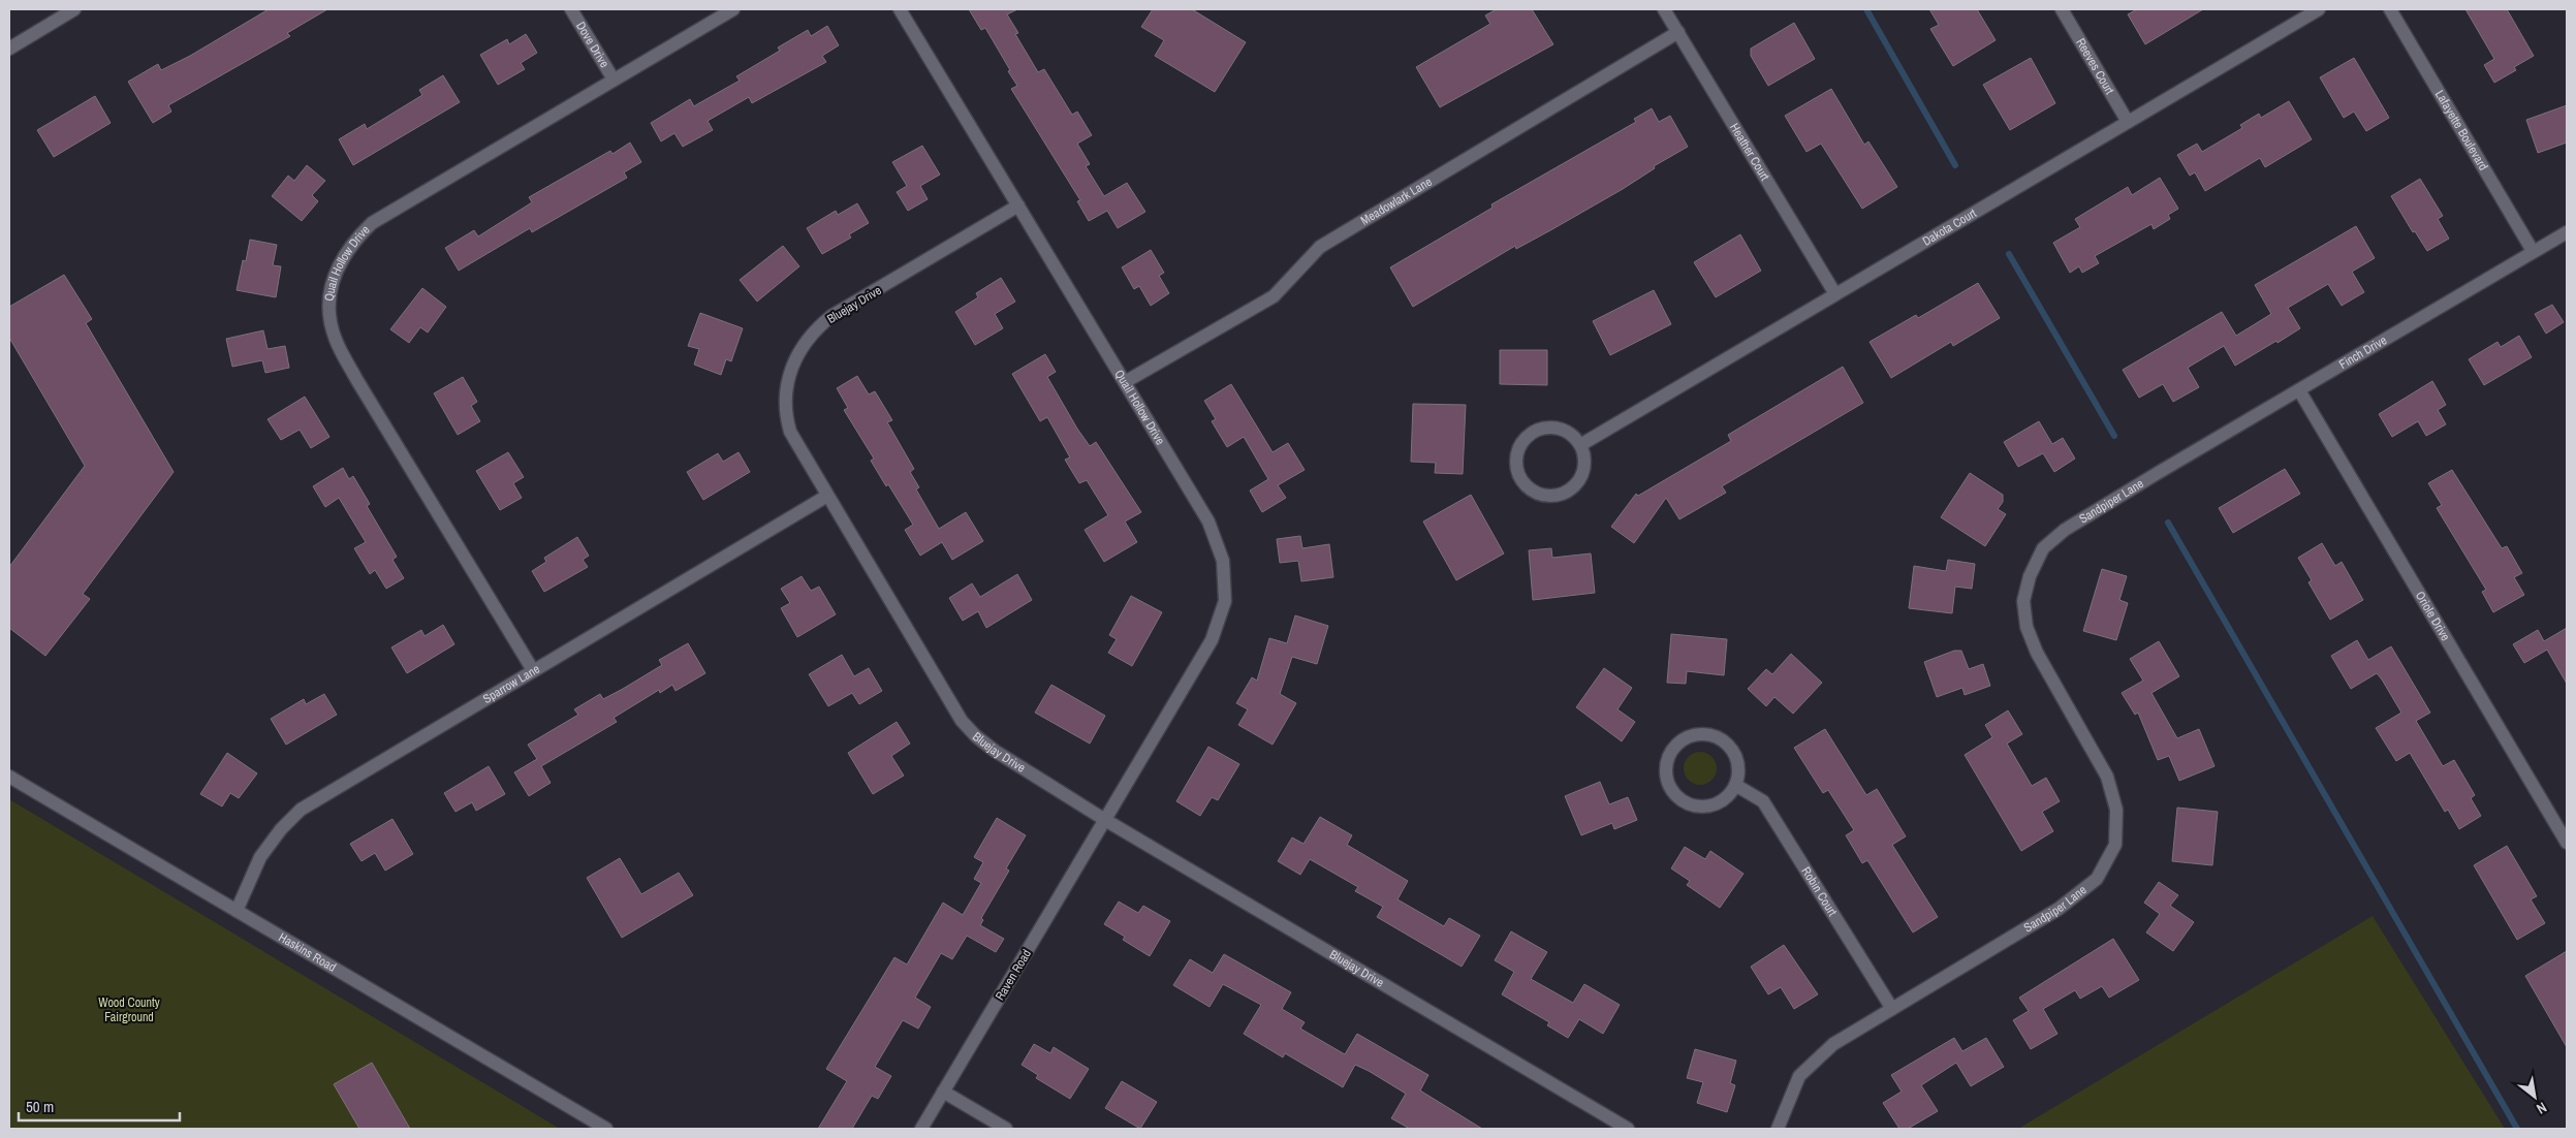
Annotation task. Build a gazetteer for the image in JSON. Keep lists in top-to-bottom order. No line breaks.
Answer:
{"streets":{"street":["Dove Drive","Reeves Court","Lafayette Boulevard","Heather Court","Meadowlark Lane","Dakota Court","Quail Hollow Drive","Bluejay Drive","Finch Drive","Sandpiper Lane","Oriole Drive","Sparrow Lane","Robin Court","Haskins Road","Raven Road"]},"crossings":[["Dove Drive","Quail Hollow Drive"],["Reeves Court","Dakota Court"],["Lafayette Boulevard","Finch Drive"],["Heather Court","Meadowlark Lane"],["Heather Court","Dakota Court"],["Meadowlark Lane","Quail Hollow Drive"],["Quail Hollow Drive","Bluejay Drive"],["Quail Hollow Drive","Sparrow Lane"],["Quail Hollow Drive","Raven Road"],["Bluejay Drive","Sparrow Lane"],["Bluejay Drive","Raven Road"],["Finch Drive","Sandpiper Lane"],["Finch Drive","Oriole Drive"],["Sandpiper Lane","Robin Court"],["Sparrow Lane","Haskins Road"]],"parks":["Wood County Fairground"],"scale_bar":"50 m","north":"bottom right"}
